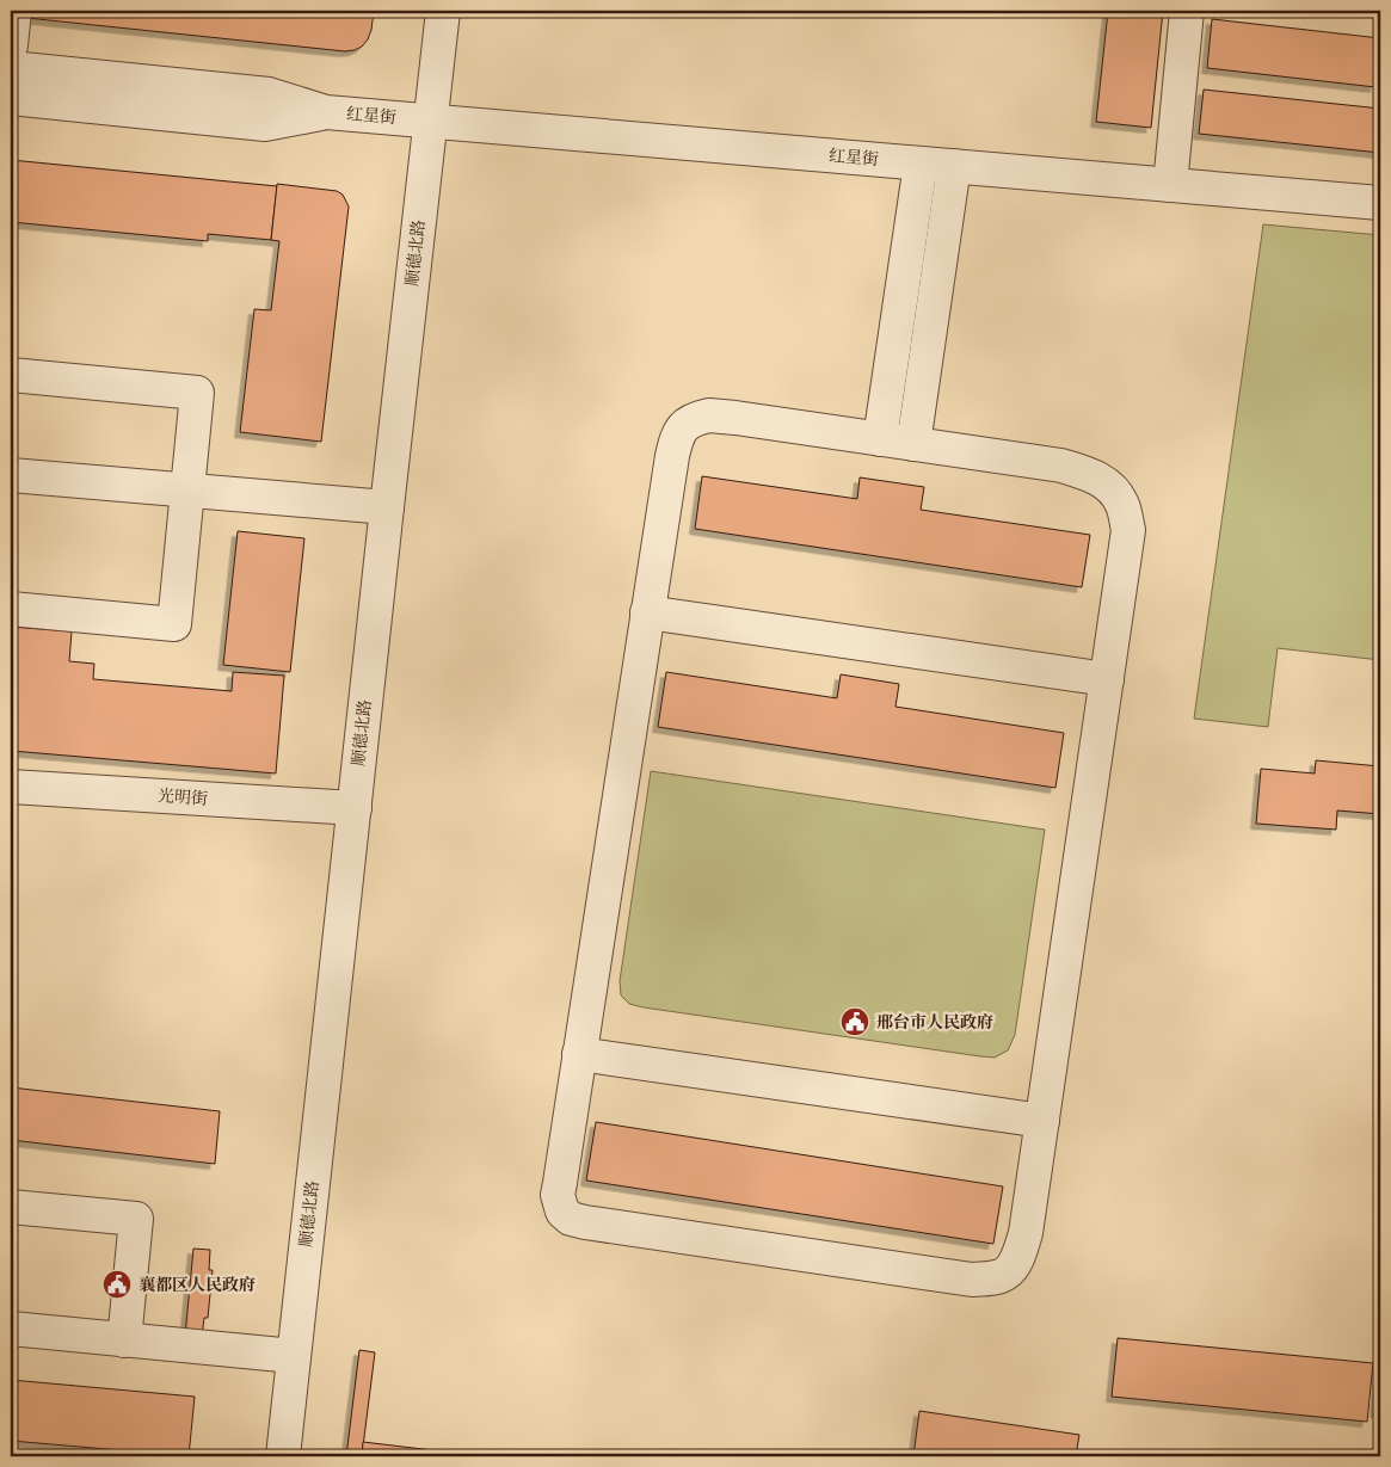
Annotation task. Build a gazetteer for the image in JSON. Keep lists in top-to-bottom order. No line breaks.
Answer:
{"streets":{"street":["红星街","顺德北路","光明街"]},"crossings":[["红星街","顺德北路"],["顺德北路","光明街"]],"places":{"public building":["邢台市人民政府","襄都区人民政府"]}}
